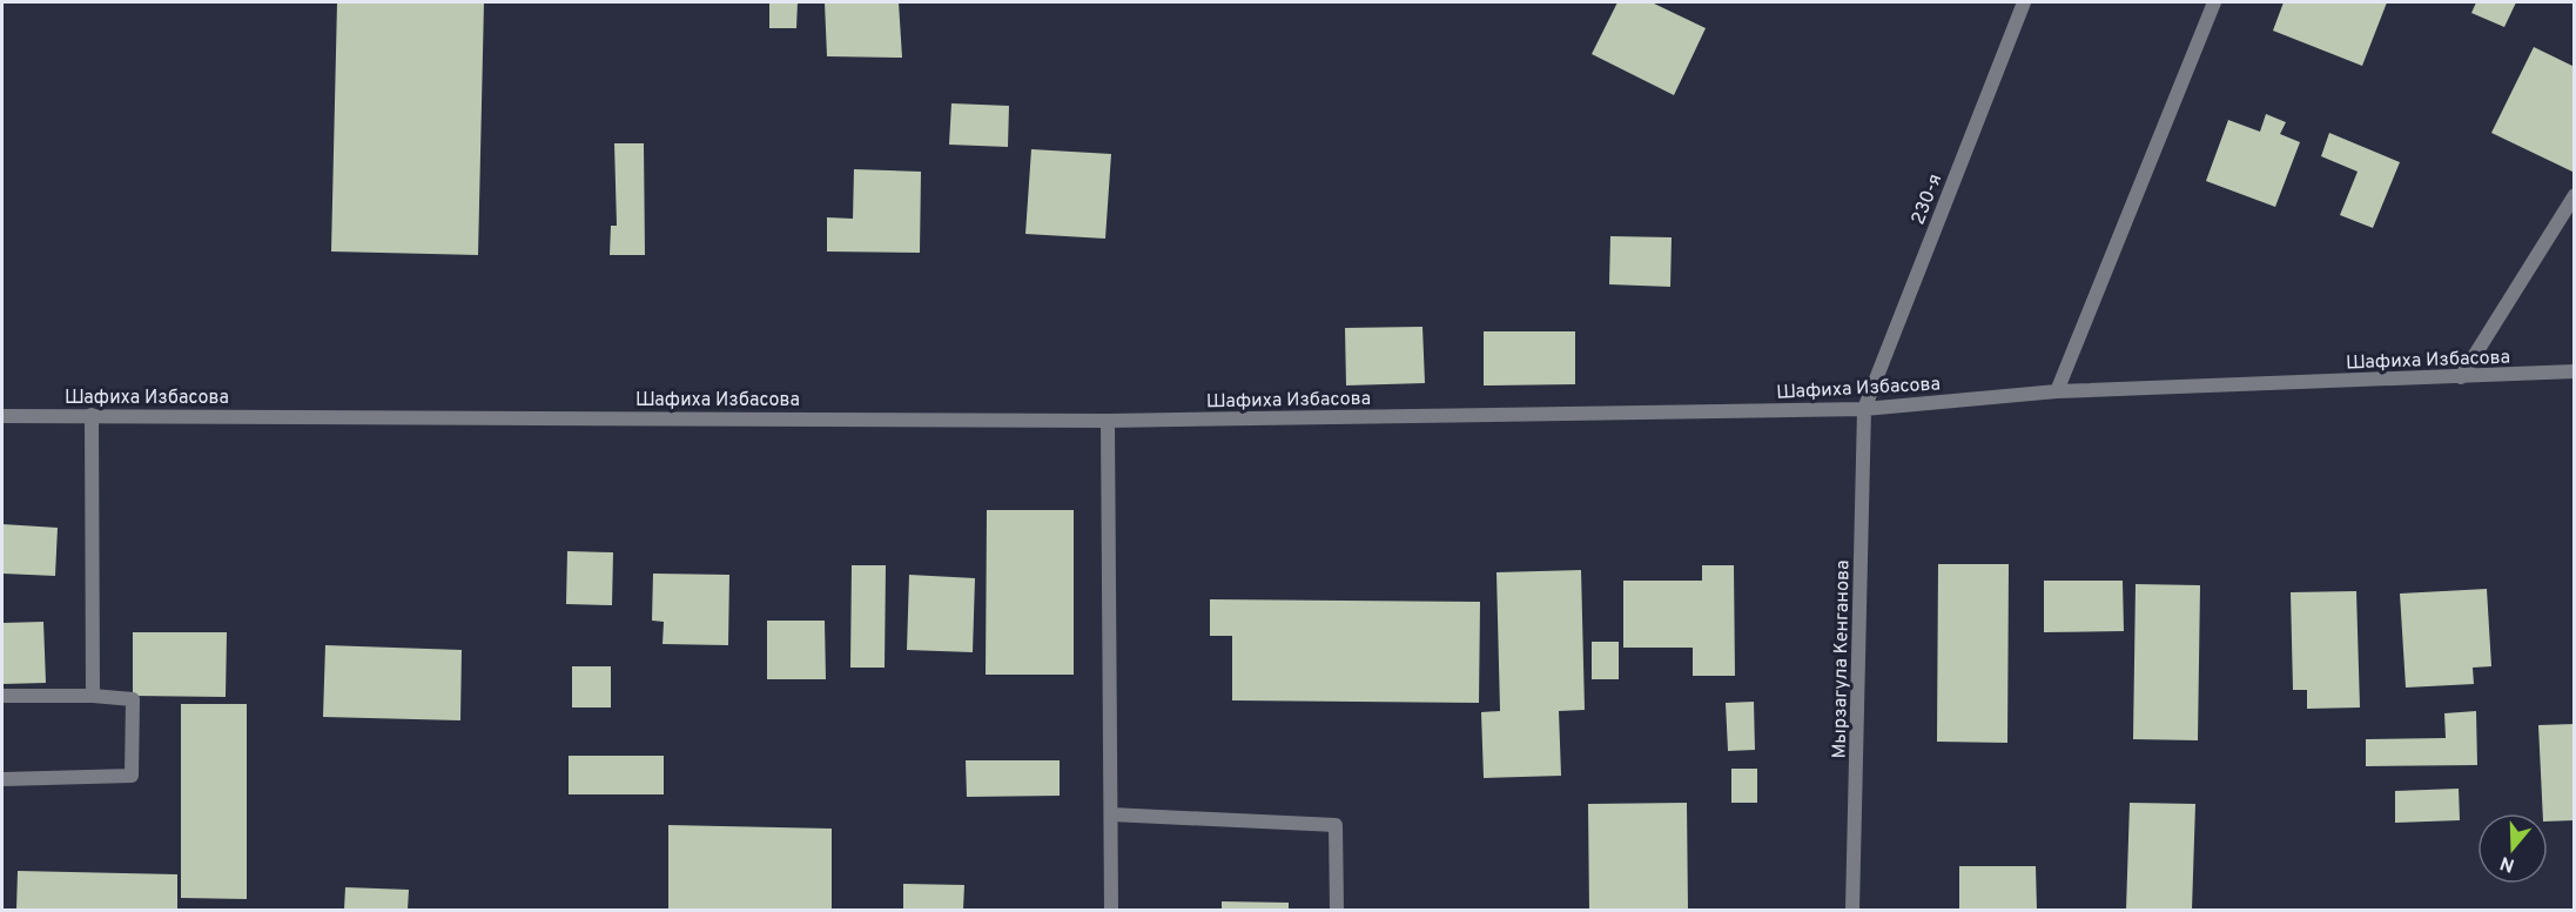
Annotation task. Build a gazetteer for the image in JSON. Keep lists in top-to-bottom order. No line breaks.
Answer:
{"streets":{"street":["230-я","Шафиха Избасова","Мырзагула Кенганова"]},"crossings":[["230-я","Шафиха Избасова"],["230-я","Мырзагула Кенганова"],["Шафиха Избасова","Мырзагула Кенганова"]],"north":"bottom"}
